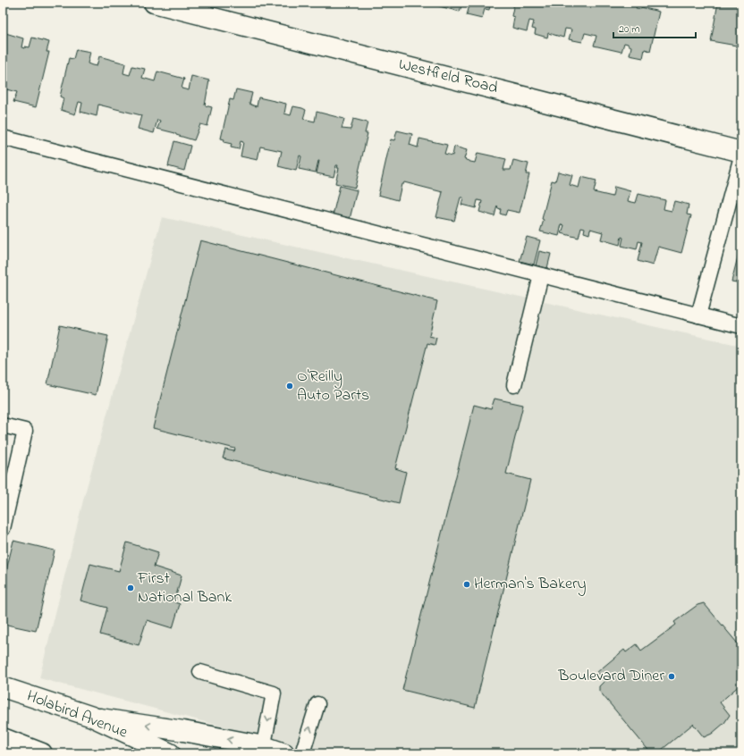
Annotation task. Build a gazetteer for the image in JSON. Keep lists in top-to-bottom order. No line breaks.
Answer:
{"streets":{"street":["Westfield Road","Holabird Avenue"]},"places":["O'Reilly Auto Parts","Herman's Bakery","First National Bank","Boulevard Diner"],"scale_bar":"20 m"}
